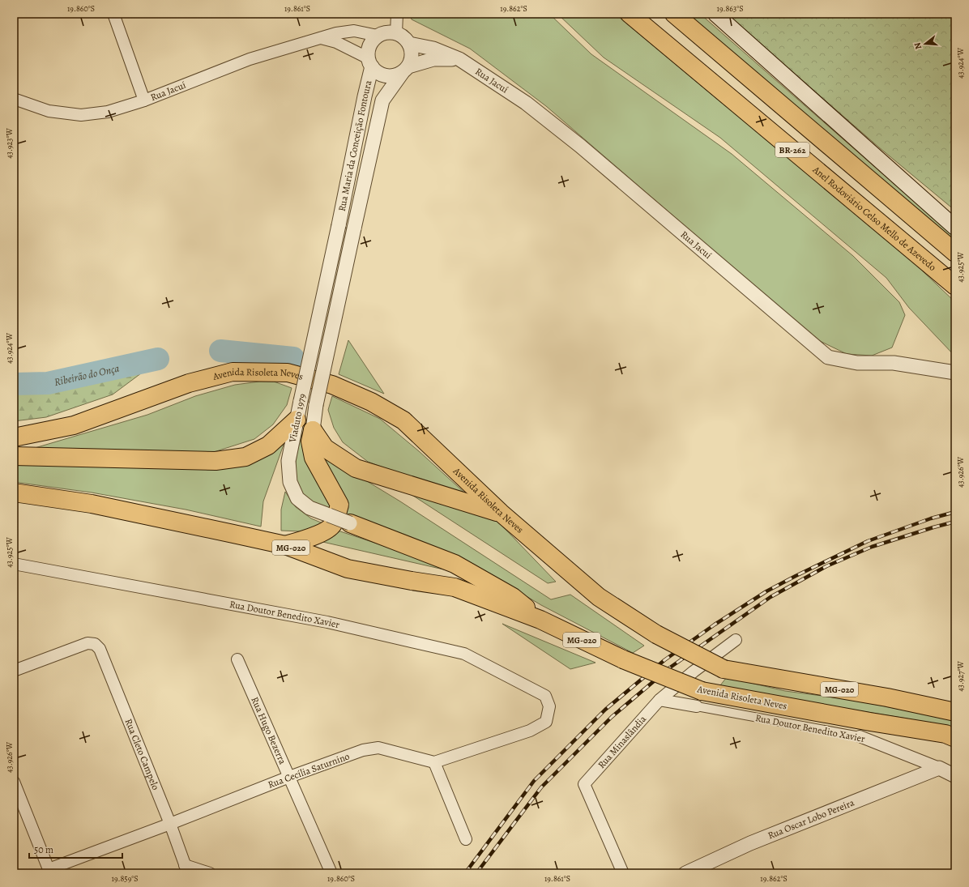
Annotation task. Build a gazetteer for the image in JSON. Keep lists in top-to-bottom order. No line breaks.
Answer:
{"streets":{"highway":["BR-262","Anel Rodoviário Celso Mello de Azevedo","Avenida Risoleta Neves","MG-020"],"street":["Rua Jacuí","Rua Maria da Conceição Fontoura","Viaduto 1979","Rua Doutor Benedito Xavier","Rua Hugo Bezerra","Rua Minaslândia","Rua Cleto Campelo","Rua Cecília Saturnino","Rua Oscar Lobo Pereira"]},"crossings":[["Rua Jacuí","Rua Maria da Conceição Fontoura"],["Rua Maria da Conceição Fontoura","Viaduto 1979"],["Avenida Risoleta Neves","Rua Doutor Benedito Xavier"],["Rua Doutor Benedito Xavier","Rua Minaslândia"],["Rua Doutor Benedito Xavier","Rua Cecília Saturnino"],["Rua Doutor Benedito Xavier","Rua Oscar Lobo Pereira"],["Rua Hugo Bezerra","Rua Cecília Saturnino"],["Rua Cleto Campelo","Rua Cecília Saturnino"]],"water":["Ribeirão do Onça"],"scale_bar":"50 m","north":"left","coordinates":["19.860°S","19.861°S","19.862°S","19.863°S","43.924°W","43.923°W","43.925°W","43.926°W","43.927°W","19.859°S"]}
